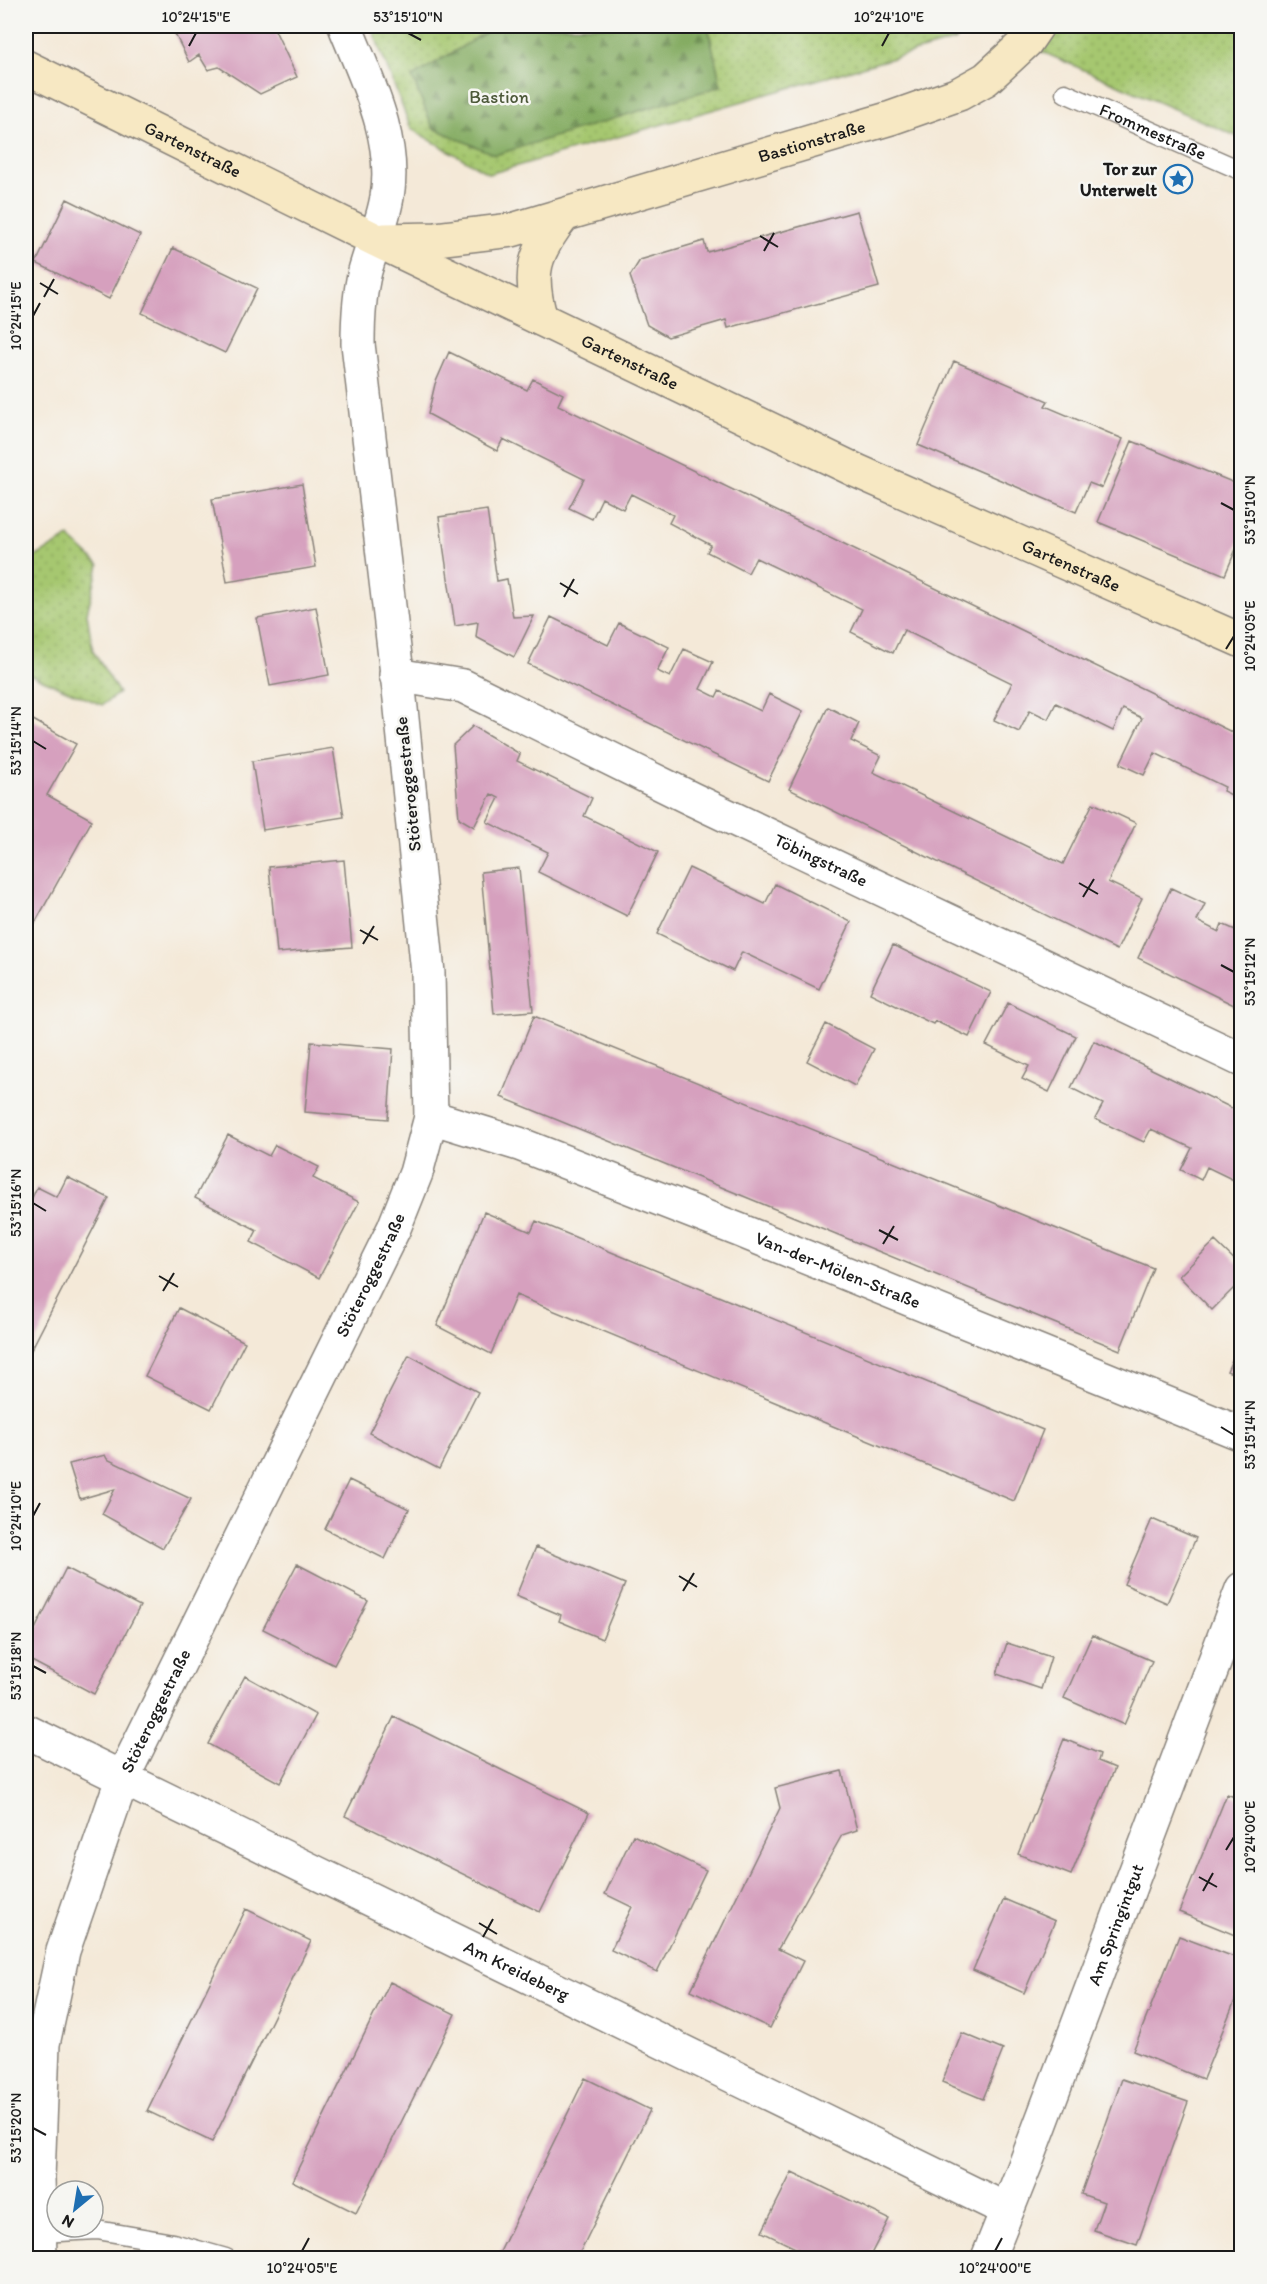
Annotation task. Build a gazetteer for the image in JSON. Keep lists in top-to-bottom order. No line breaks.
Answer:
{"streets":{"main road":["Bastionstraße","Gartenstraße"],"street":["Stöteroggestraße","Töbingstraße","Van-der-Mölen-Straße","Am Springintgut","Am Kreideberg"],"lane":["Frommestraße"]},"crossings":[["Bastionstraße","Gartenstraße"],["Bastionstraße","Stöteroggestraße"],["Gartenstraße","Stöteroggestraße"],["Stöteroggestraße","Töbingstraße"],["Stöteroggestraße","Van-der-Mölen-Straße"],["Stöteroggestraße","Am Kreideberg"],["Am Springintgut","Am Kreideberg"]],"parks":["Bastion"],"places":{"place":["Tor zur Unterwelt"]},"north":"bottom left","coordinates":["10°24'15\"E","53°15'10\"N","10°24'10\"E","10°24'05\"E","53°15'14\"N","53°15'12\"N","53°15'16\"N","53°15'18\"N","10°24'00\"E","53°15'20\"N"]}
